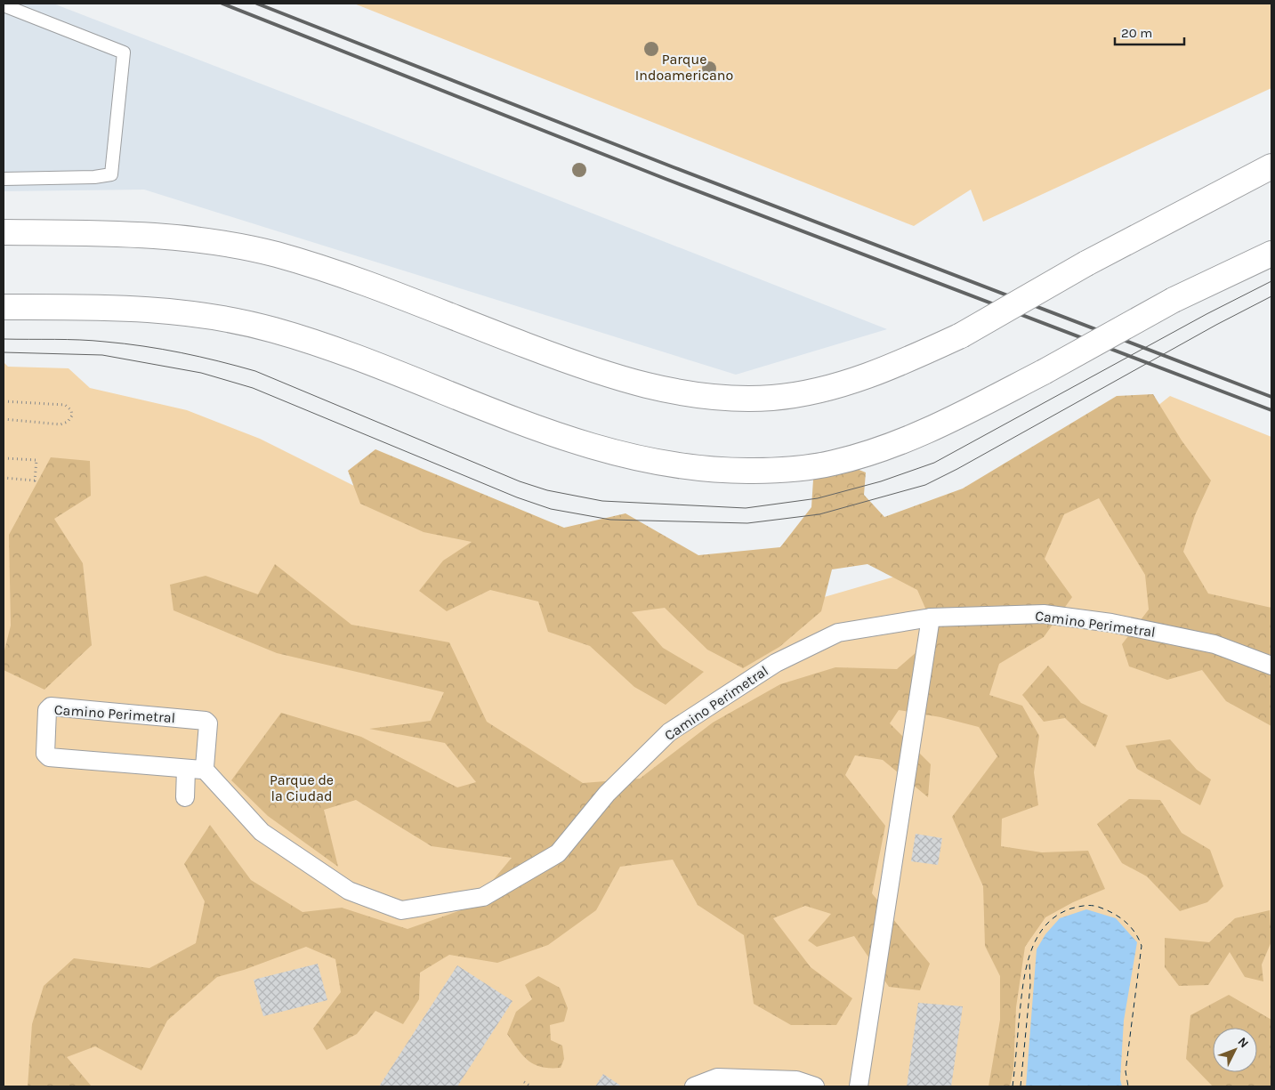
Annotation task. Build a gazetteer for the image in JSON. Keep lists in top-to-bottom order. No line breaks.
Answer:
{"streets":{"street":["Camino Perimetral"]},"parks":["Parque Indoamericano","Parque de la Ciudad"],"scale_bar":"20 m","north":"top right"}
